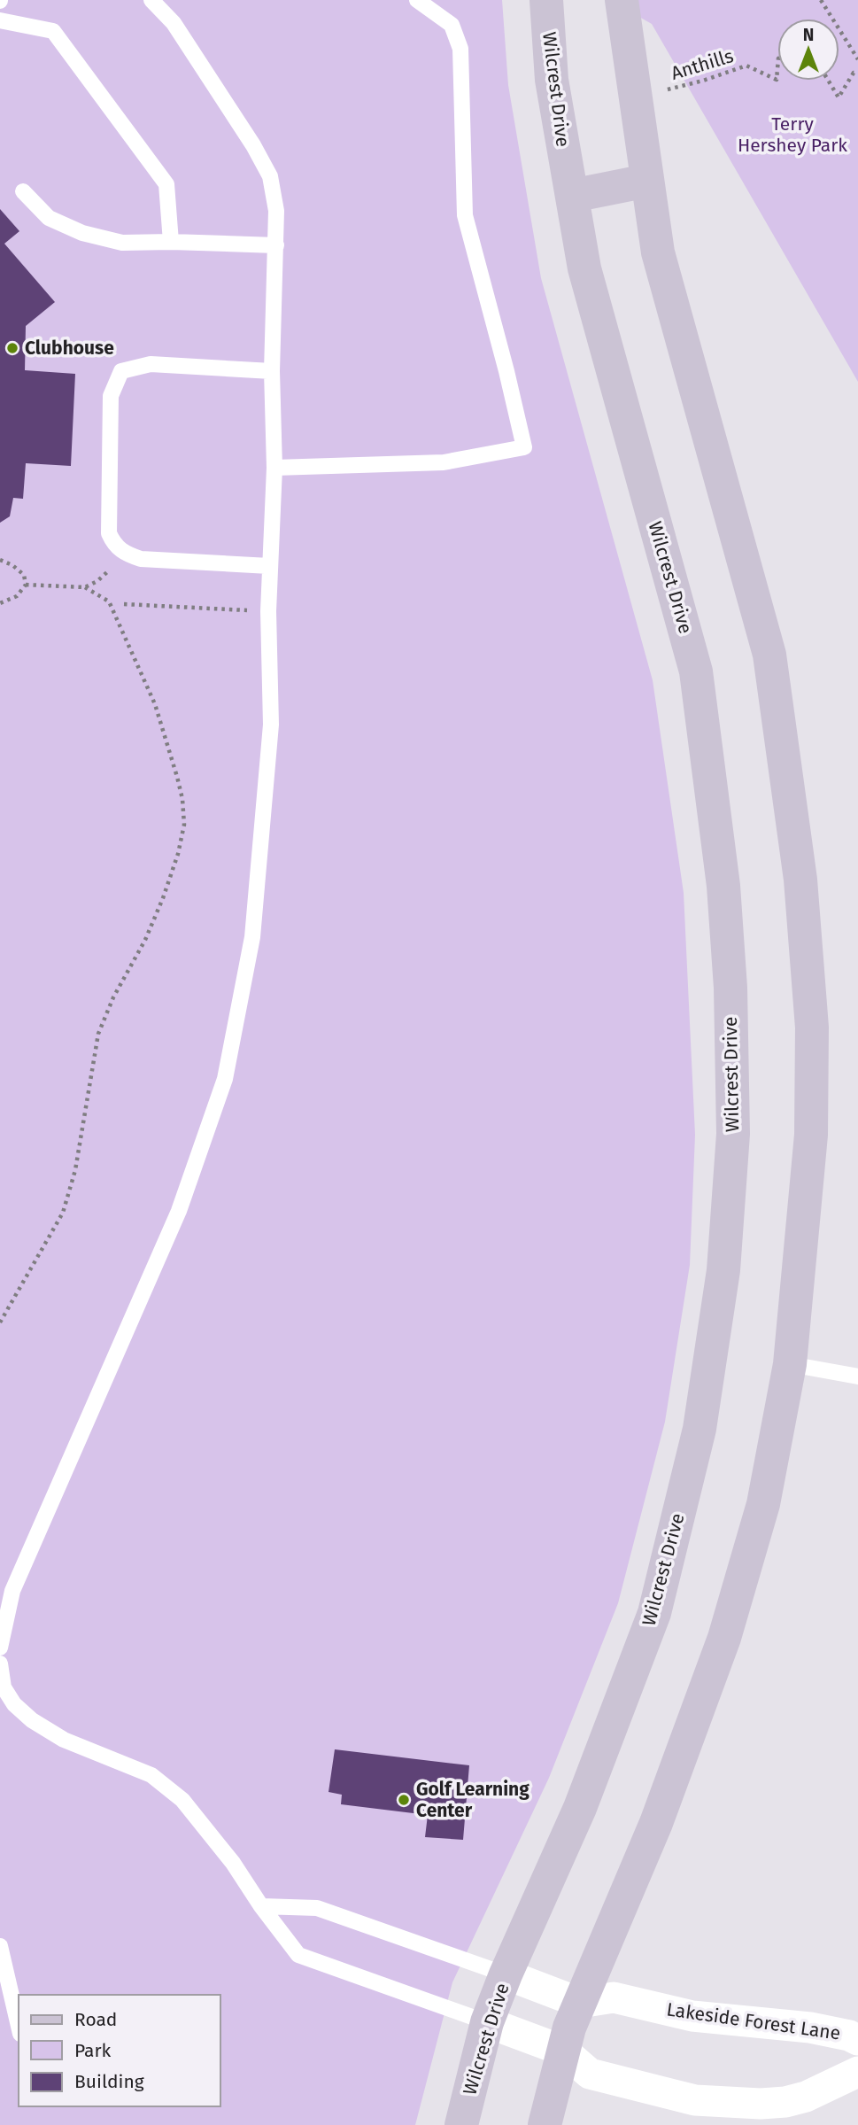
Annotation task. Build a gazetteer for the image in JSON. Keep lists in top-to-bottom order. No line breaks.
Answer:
{"streets":{"main road":["Wilcrest Drive"],"street":["Lakeside Forest Lane"],"path":["Anthills"]},"crossings":[["Wilcrest Drive","Lakeside Forest Lane"]],"parks":["Terry Hershey Park"],"places":["Clubhouse","Golf Learning Center"],"legend":["Road","Park","Building"],"north":"top"}
